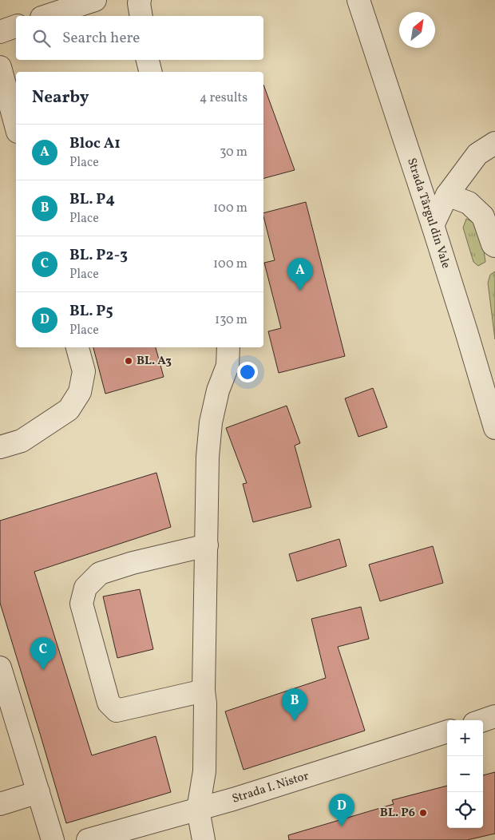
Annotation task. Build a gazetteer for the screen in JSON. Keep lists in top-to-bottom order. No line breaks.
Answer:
{"streets":{"street":["Strada Târgul din Vale","Strada I. Nistor"]},"places":["BL. A3","BL. P6"],"north":"top right","page":{"search":"Search here","heading":["Nearby","4 results"],"list":[{"mark":"A","name":"Bloc A1","note":"Place","value":"30 m"},{"mark":"B","name":"BL. P4","note":"Place","value":"100 m"},{"mark":"C","name":"BL. P2-3","note":"Place","value":"100 m"},{"mark":"D","name":"BL. P5","note":"Place","value":"130 m"}],"pins":["A","C","B","D"],"map_buttons":["+","−"]}}
